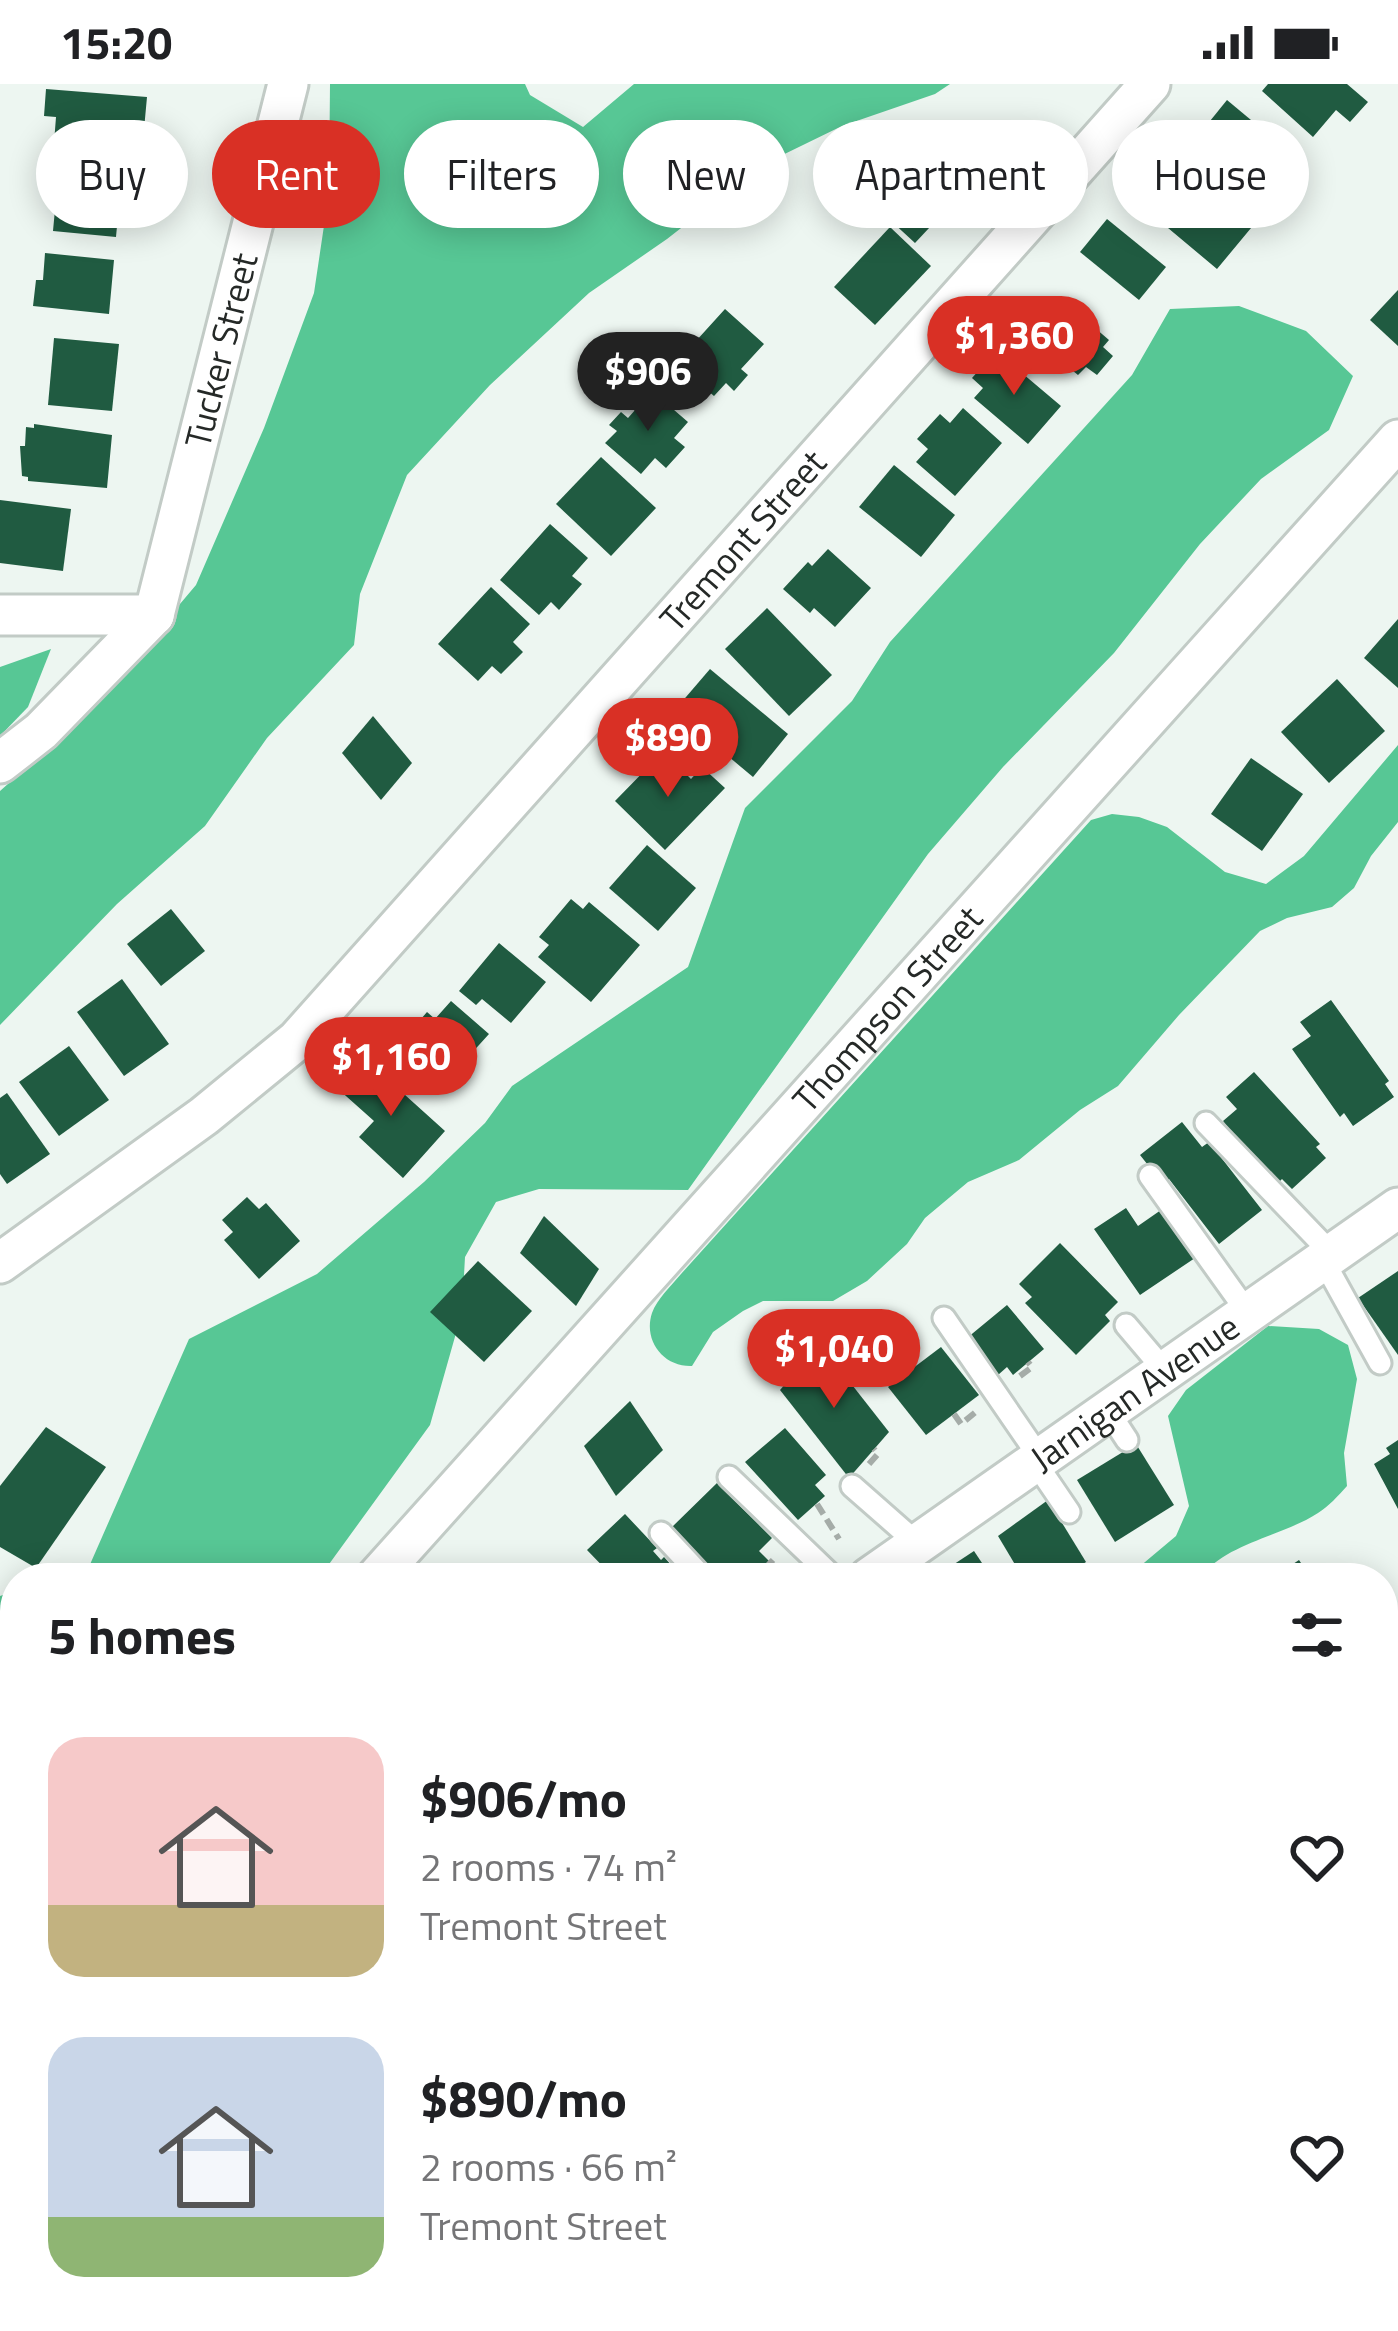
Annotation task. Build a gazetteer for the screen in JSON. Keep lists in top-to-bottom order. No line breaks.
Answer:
{"streets":{"street":["Tucker Street","Tremont Street","Thompson Street","Jarnigan Avenue"]},"page":{"status":"15:20","chip":["Buy","Rent","Filters","New","Apartment","House"],"price":["$1,360","$906","$890","$1,160","$1,040"],"heading":"5 homes","list":[{"name":"$906/mo","note":"2 rooms · 74 m² · Tremont Street"},{"name":"$890/mo","note":"2 rooms · 66 m² · Tremont Street"}]}}
